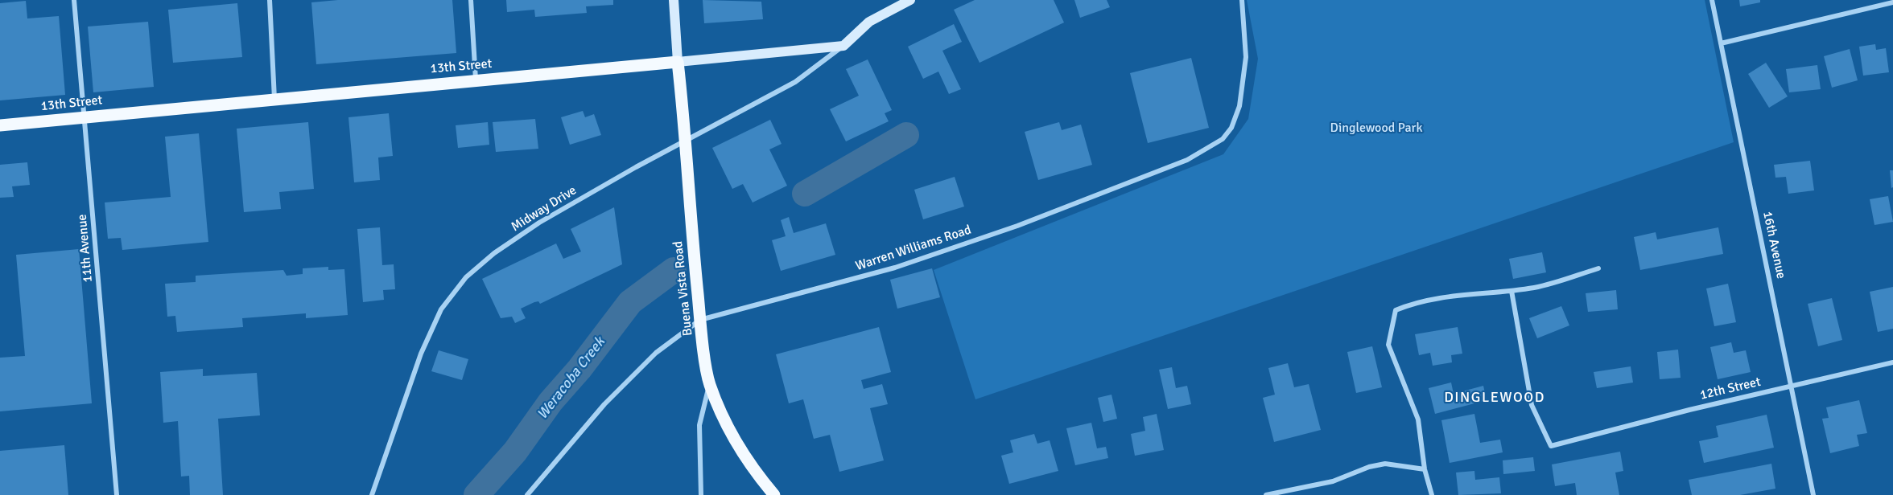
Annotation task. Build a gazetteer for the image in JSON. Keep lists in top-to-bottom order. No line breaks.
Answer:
{"streets":{"main road":["13th Street","Buena Vista Road"],"street":["Midway Drive","16th Avenue","11th Avenue","Warren Williams Road","12th Street"]},"crossings":[["13th Street","Midway Drive"],["13th Street","11th Avenue"],["13th Street","Buena Vista Road"],["Midway Drive","Buena Vista Road"],["16th Avenue","12th Street"],["Warren Williams Road","Buena Vista Road"]],"districts":["DINGLEWOOD"],"water":["Weracoba Creek"],"parks":["Dinglewood Park"]}
